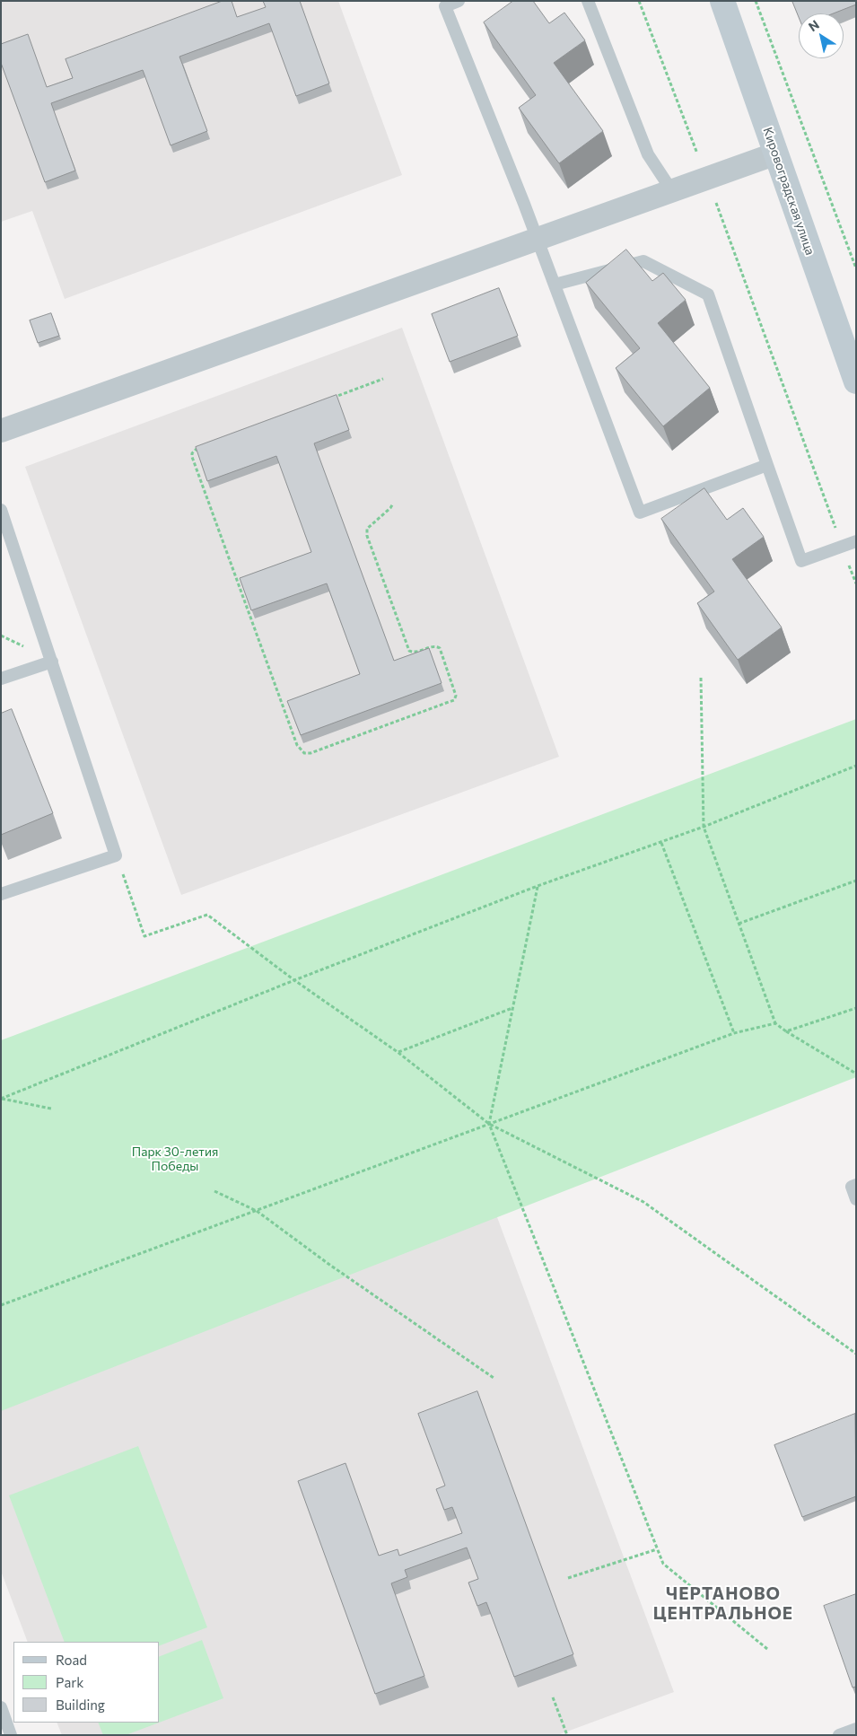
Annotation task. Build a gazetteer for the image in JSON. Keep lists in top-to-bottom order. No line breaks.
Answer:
{"streets":{"street":["Кировоградская улица"]},"districts":["ЧЕРТАНОВО ЦЕНТРАЛЬНОЕ"],"parks":["Парк 30-летия Победы"],"legend":["Road","Park","Building"],"north":"top left"}
